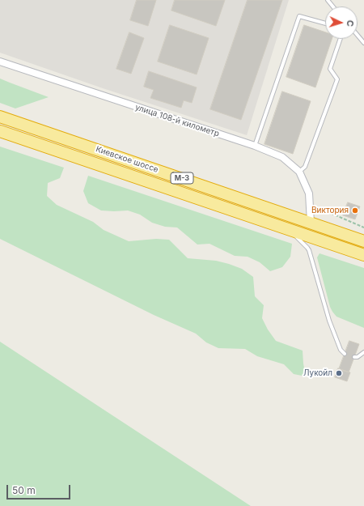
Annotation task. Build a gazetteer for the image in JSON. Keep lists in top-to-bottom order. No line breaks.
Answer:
{"streets":{"highway":["Киевское шоссе","М-3"],"street":["улица 108-й километр"]},"crossings":[["улица 108-й километр","Киевское шоссе"]],"places":["Виктория","Лукойл"],"scale_bar":"50 m","north":"right"}
